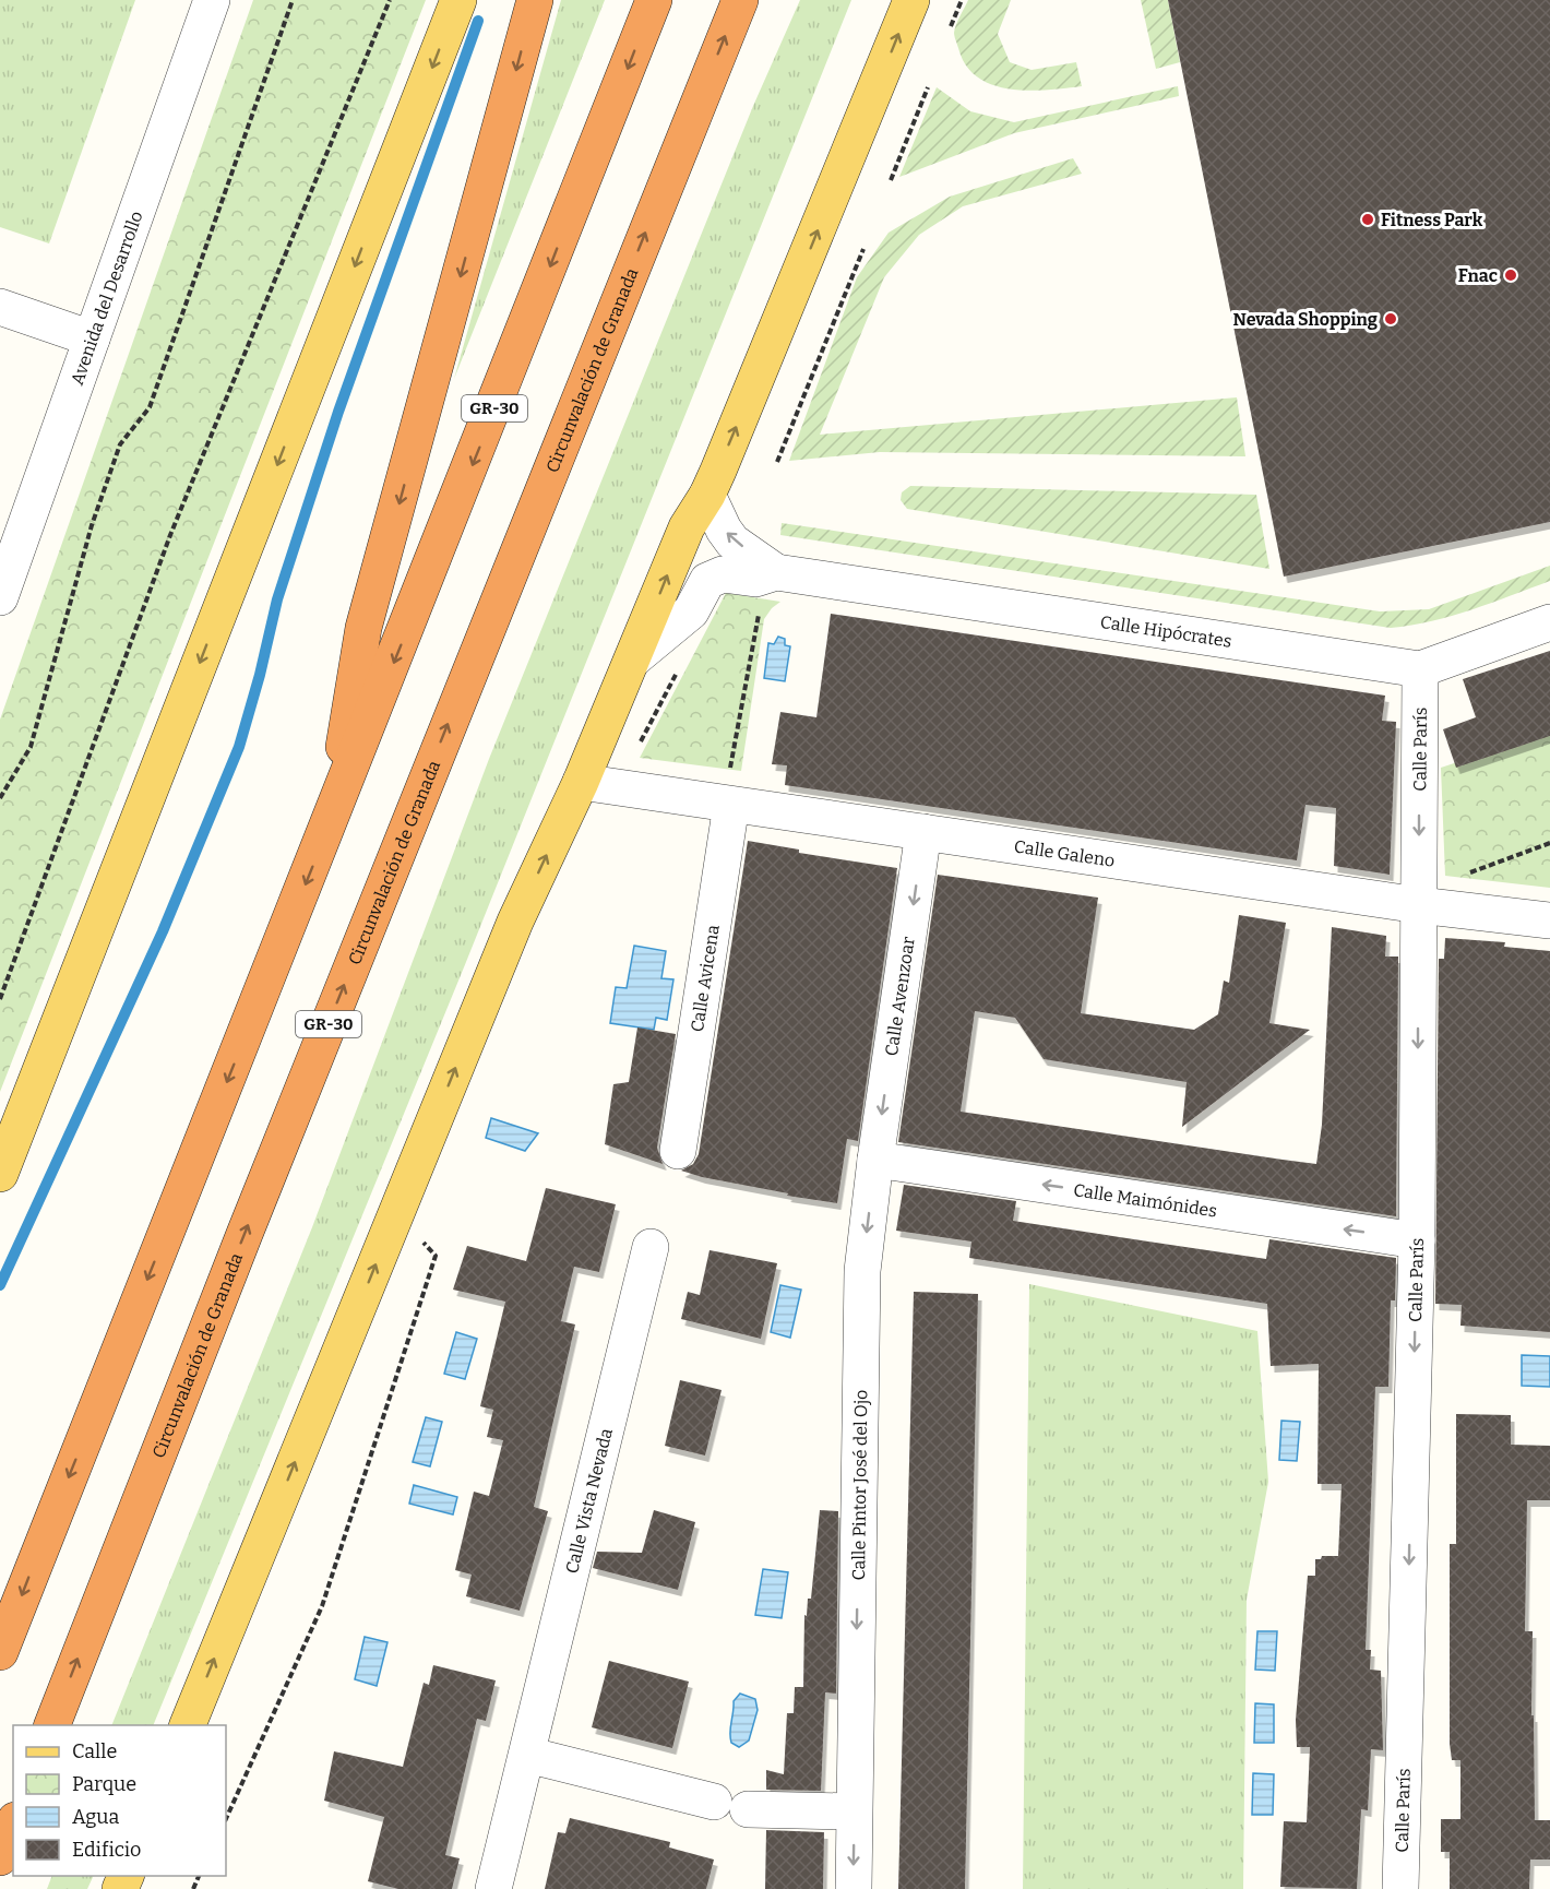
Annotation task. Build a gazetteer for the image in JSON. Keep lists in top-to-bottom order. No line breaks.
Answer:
{"streets":{"highway":["Circunvalación de Granada","GR-30"],"street":["Avenida del Desarrollo","Calle Hipócrates","Calle París","Calle Galeno","Calle Avicena","Calle Avenzoar","Calle Maimónides","Calle Pintor José del Ojo","Calle Vista Nevada"]},"crossings":[["Calle Hipócrates","Calle París"],["Calle París","Calle Galeno"],["Calle París","Calle Maimónides"],["Calle Galeno","Calle Avicena"],["Calle Galeno","Calle Avenzoar"],["Calle Avenzoar","Calle Maimónides"],["Calle Avenzoar","Calle Pintor José del Ojo"],["Calle Maimónides","Calle Pintor José del Ojo"]],"one_way":["Calle París","Calle Avenzoar","Calle Maimónides","Calle Pintor José del Ojo"],"places":["Fitness Park","Fnac","Nevada Shopping"],"legend":["Calle","Parque","Agua","Edificio"]}
